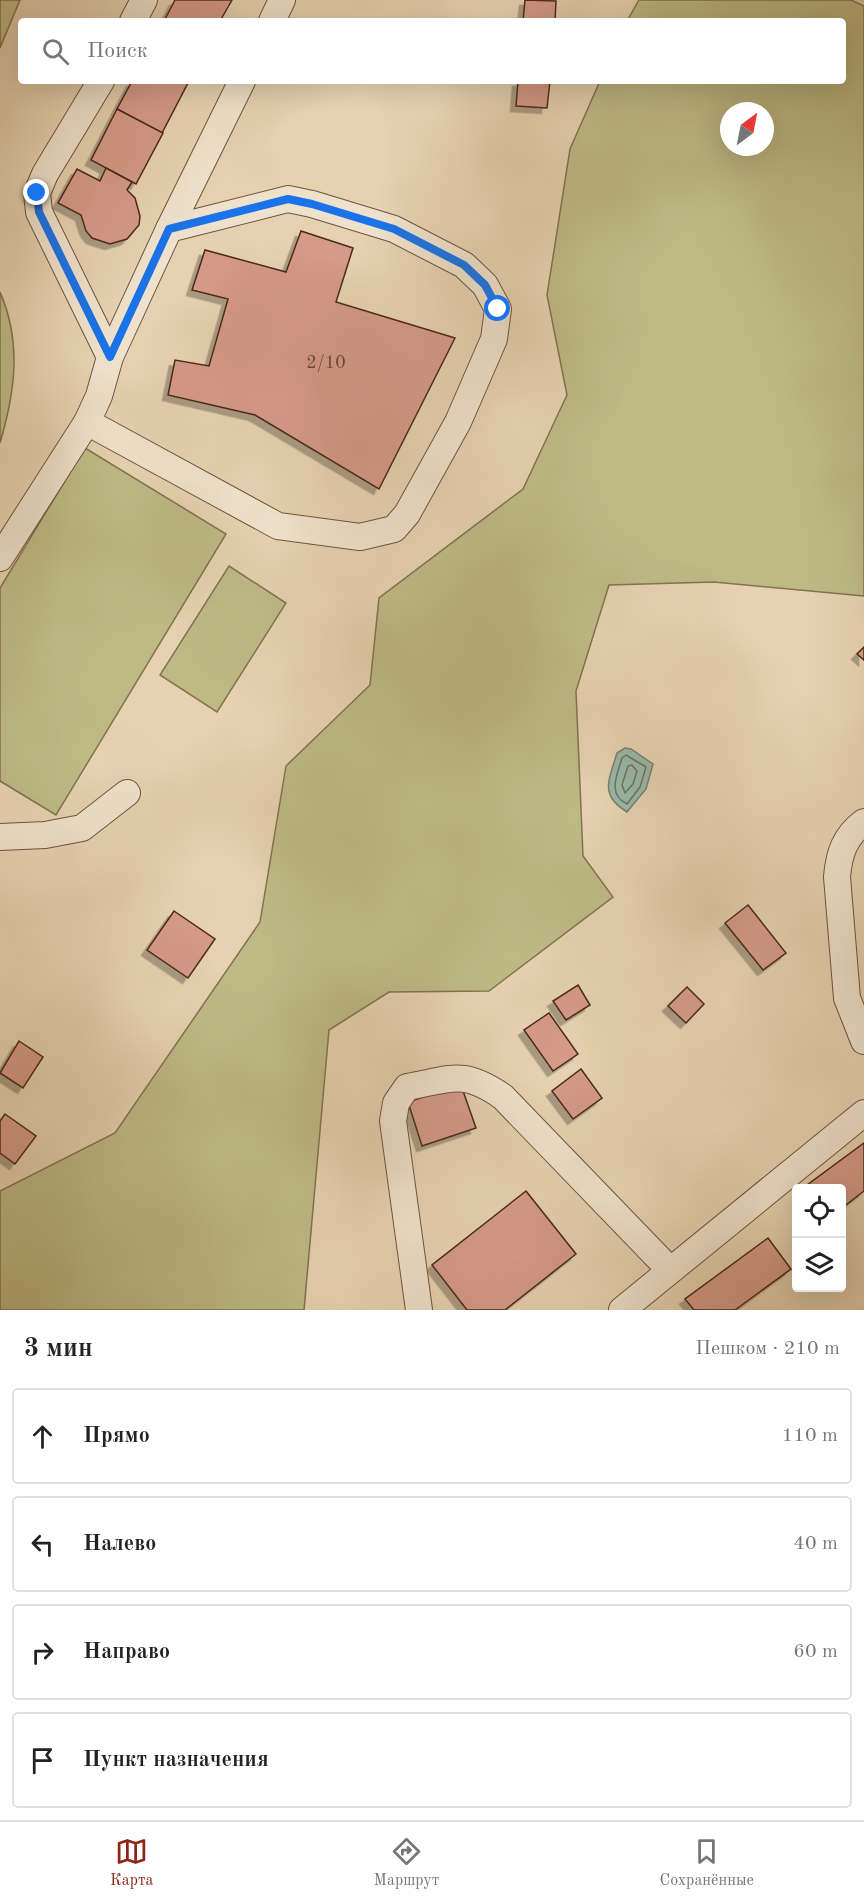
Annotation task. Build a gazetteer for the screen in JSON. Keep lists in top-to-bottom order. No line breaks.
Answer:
{"house_numbers":["2/10"],"north":"top right","page":{"search":"Поиск","heading":["3 мин","Пешком · 210 m"],"list":[["Прямо","110 m"],["Налево","40 m"],["Направо","60 m"],"Пункт назначения"],"nav":["Карта","Маршрут","Сохранённые"]}}
